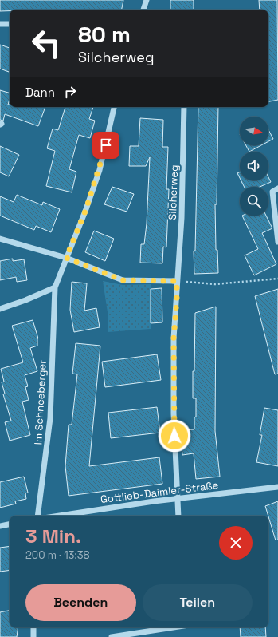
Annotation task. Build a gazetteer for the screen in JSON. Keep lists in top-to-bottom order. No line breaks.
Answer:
{"streets":{"street":["Silcherweg","Im Schneeberger","Gottlieb-Daimler-Straße"]},"crossings":[["Silcherweg","Gottlieb-Daimler-Straße"]],"north":"right","page":{"turn":["80 m","Silcherweg"],"then":"Dann","heading":["3 Min.","200 m · 13:38"],"buttons":["Beenden","Teilen"]}}
